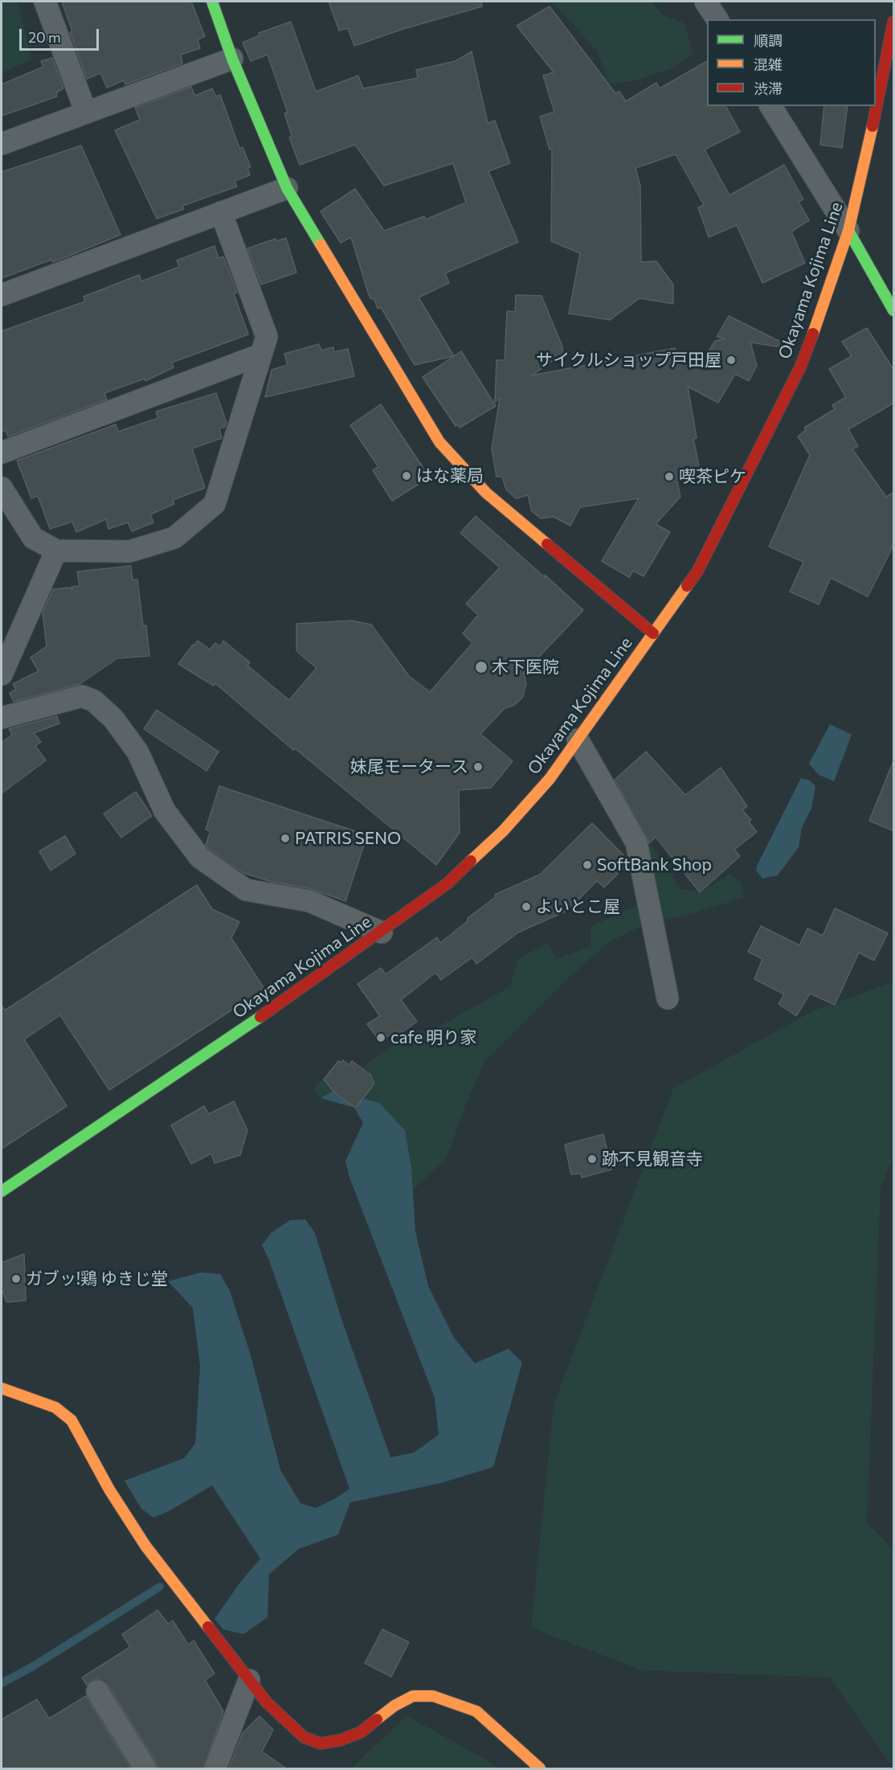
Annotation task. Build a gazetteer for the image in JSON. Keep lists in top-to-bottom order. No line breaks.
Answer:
{"streets":{"main road":["Okayama Kojima Line"]},"places":["サイクルショップ戸田屋","はな薬局","喫茶ピケ","木下医院","妹尾モータース","PATRIS SENO","SoftBank Shop","よいとこ屋","cafe 明り家","跡不見観音寺","ガブッ!鶏 ゆきじ堂"],"legend":["順調","混雑","渋滞"],"scale_bar":"20 m"}
